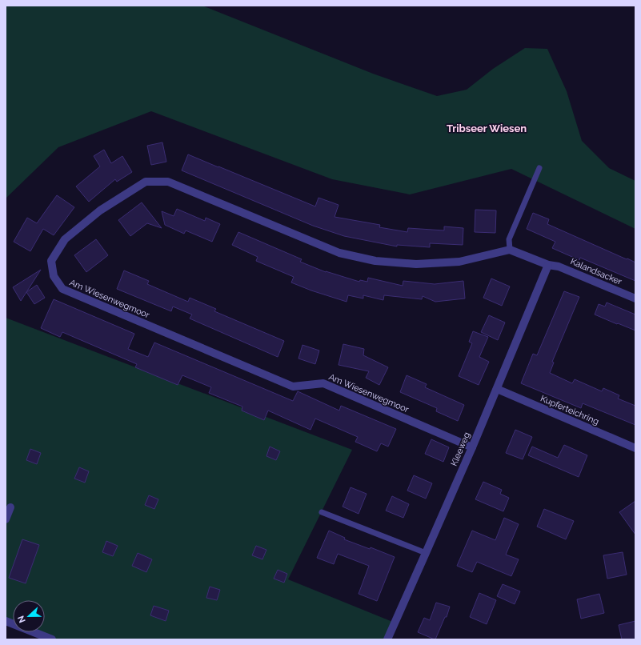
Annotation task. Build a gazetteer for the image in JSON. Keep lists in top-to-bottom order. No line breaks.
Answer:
{"streets":{"street":["Kalandsacker","Am Wiesenwegmoor","Kupferteichring","Kleeweg"]},"crossings":[["Kalandsacker","Kleeweg"],["Am Wiesenwegmoor","Kleeweg"],["Kupferteichring","Kleeweg"]],"districts":["Tribseer Wiesen"],"north":"left"}
